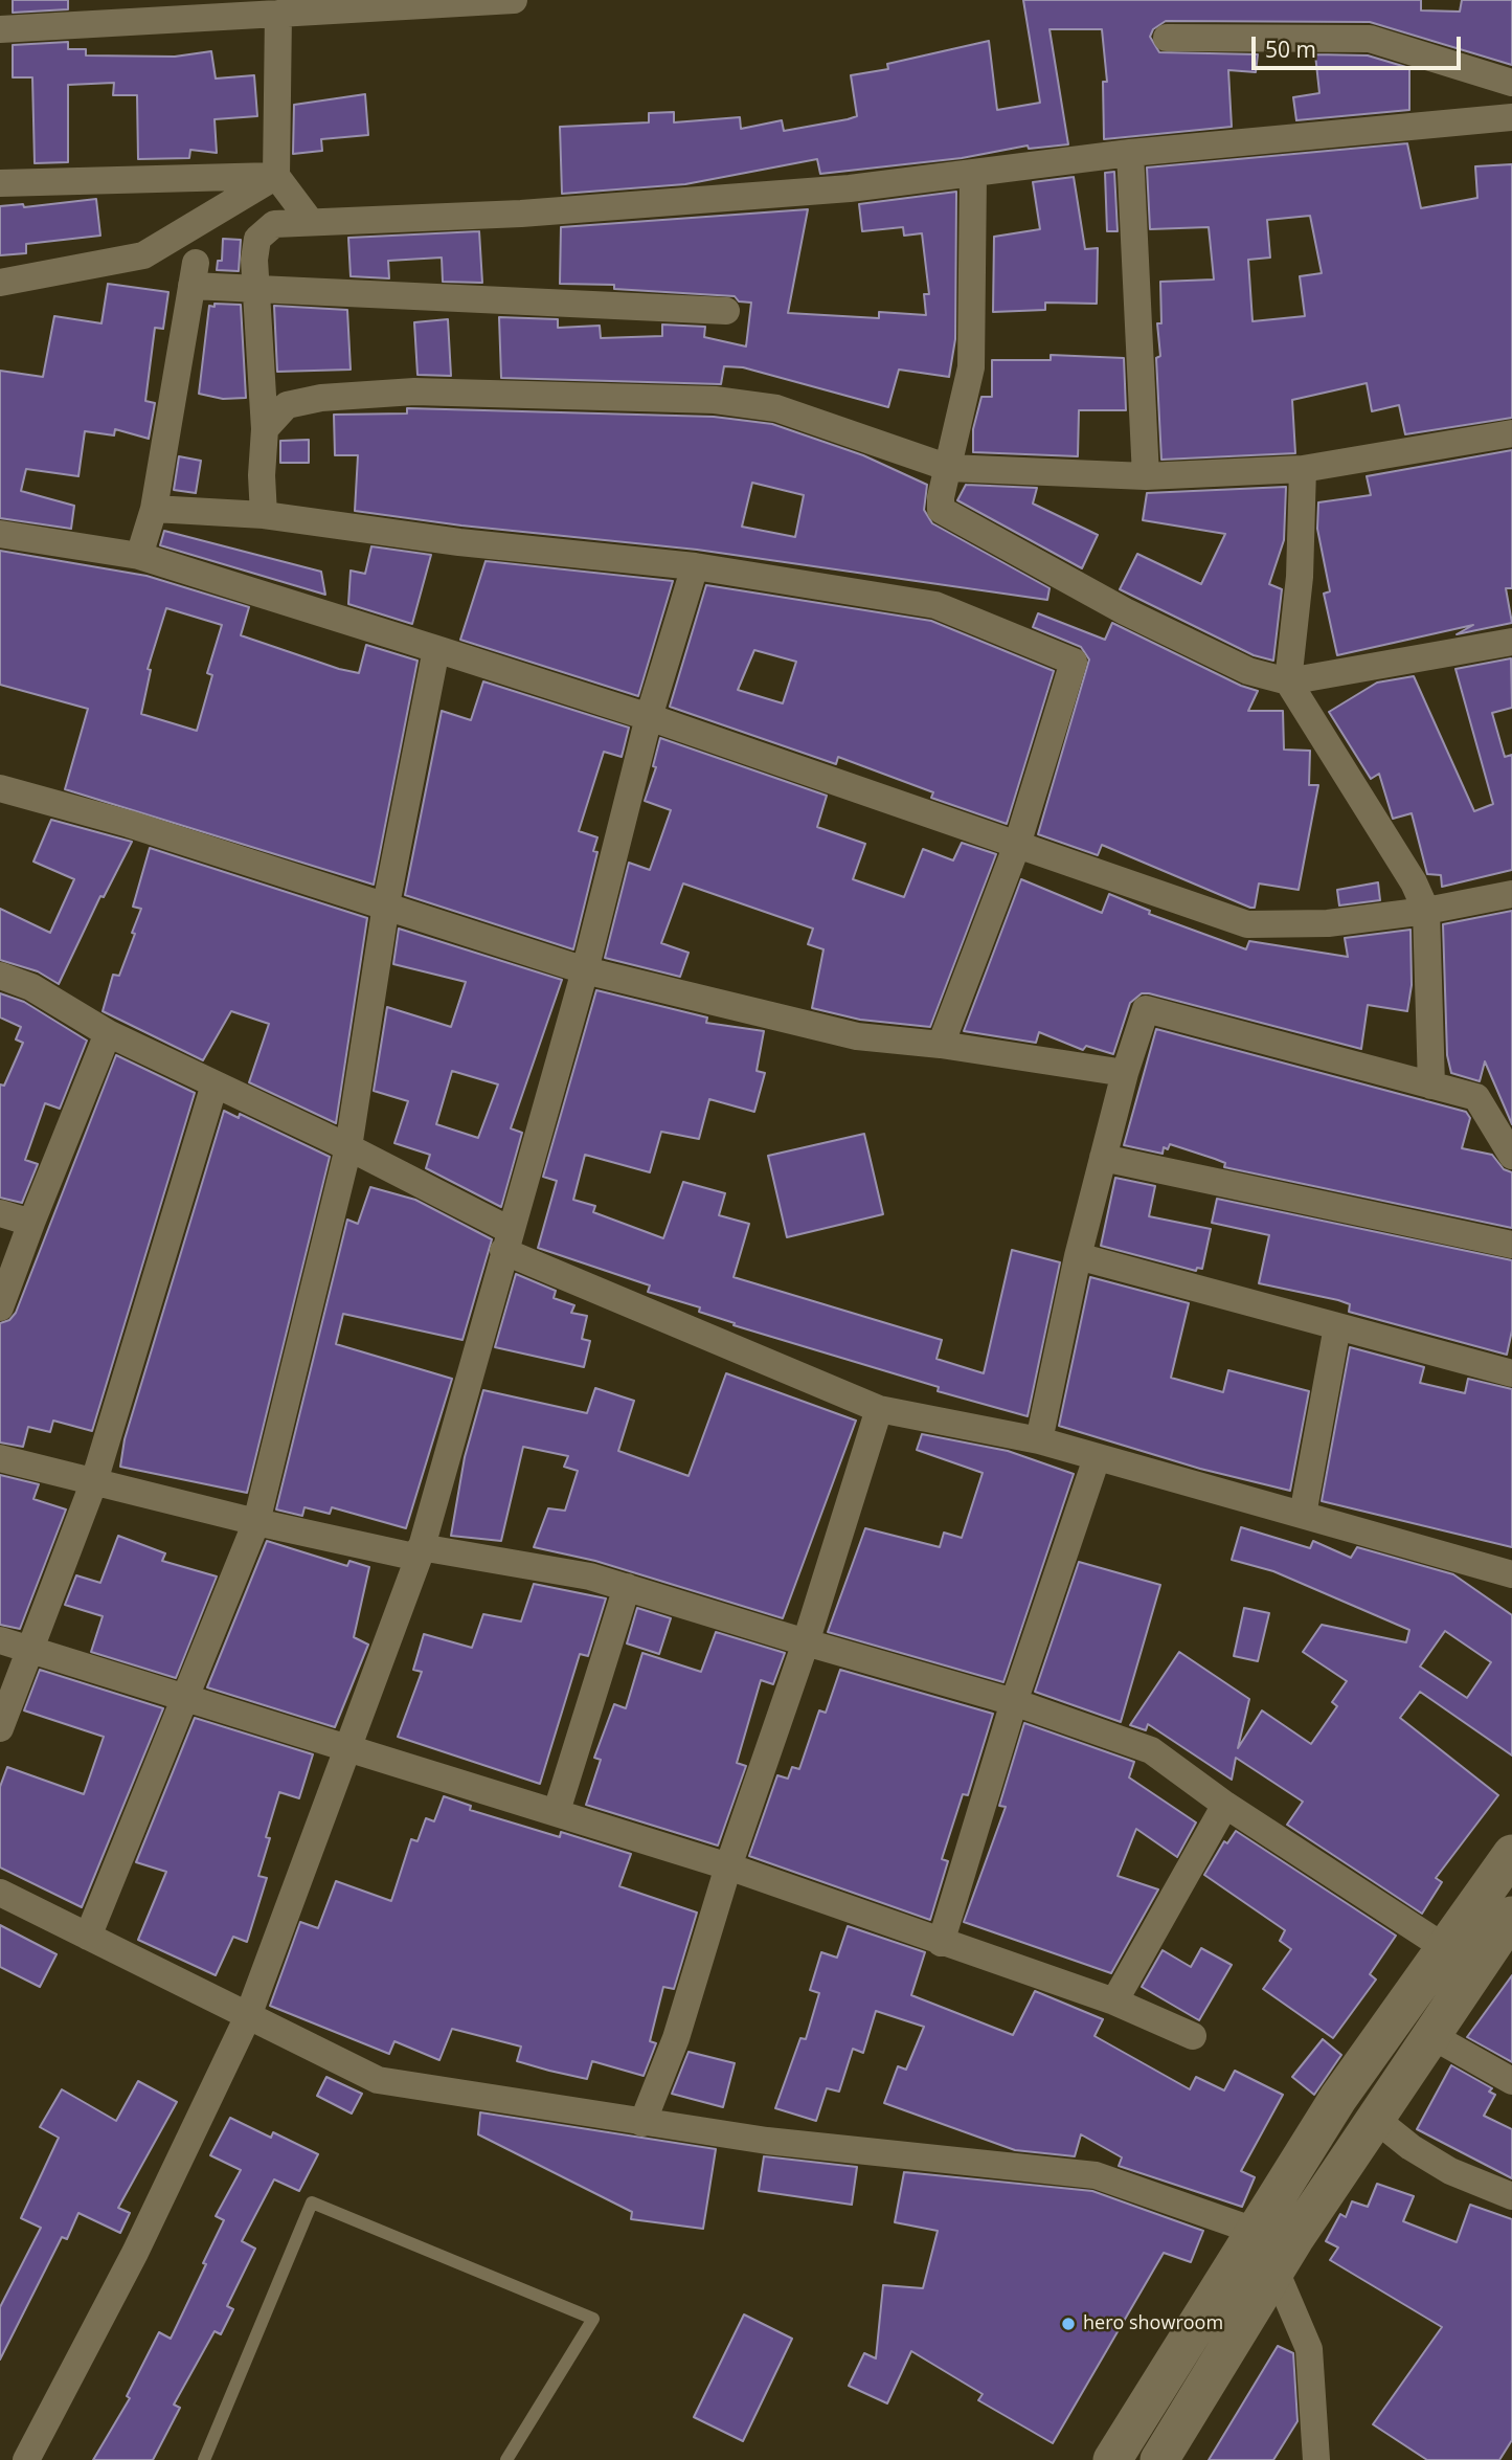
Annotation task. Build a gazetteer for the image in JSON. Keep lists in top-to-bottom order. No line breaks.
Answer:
{"places":["hero showroom"],"scale_bar":"50 m"}
